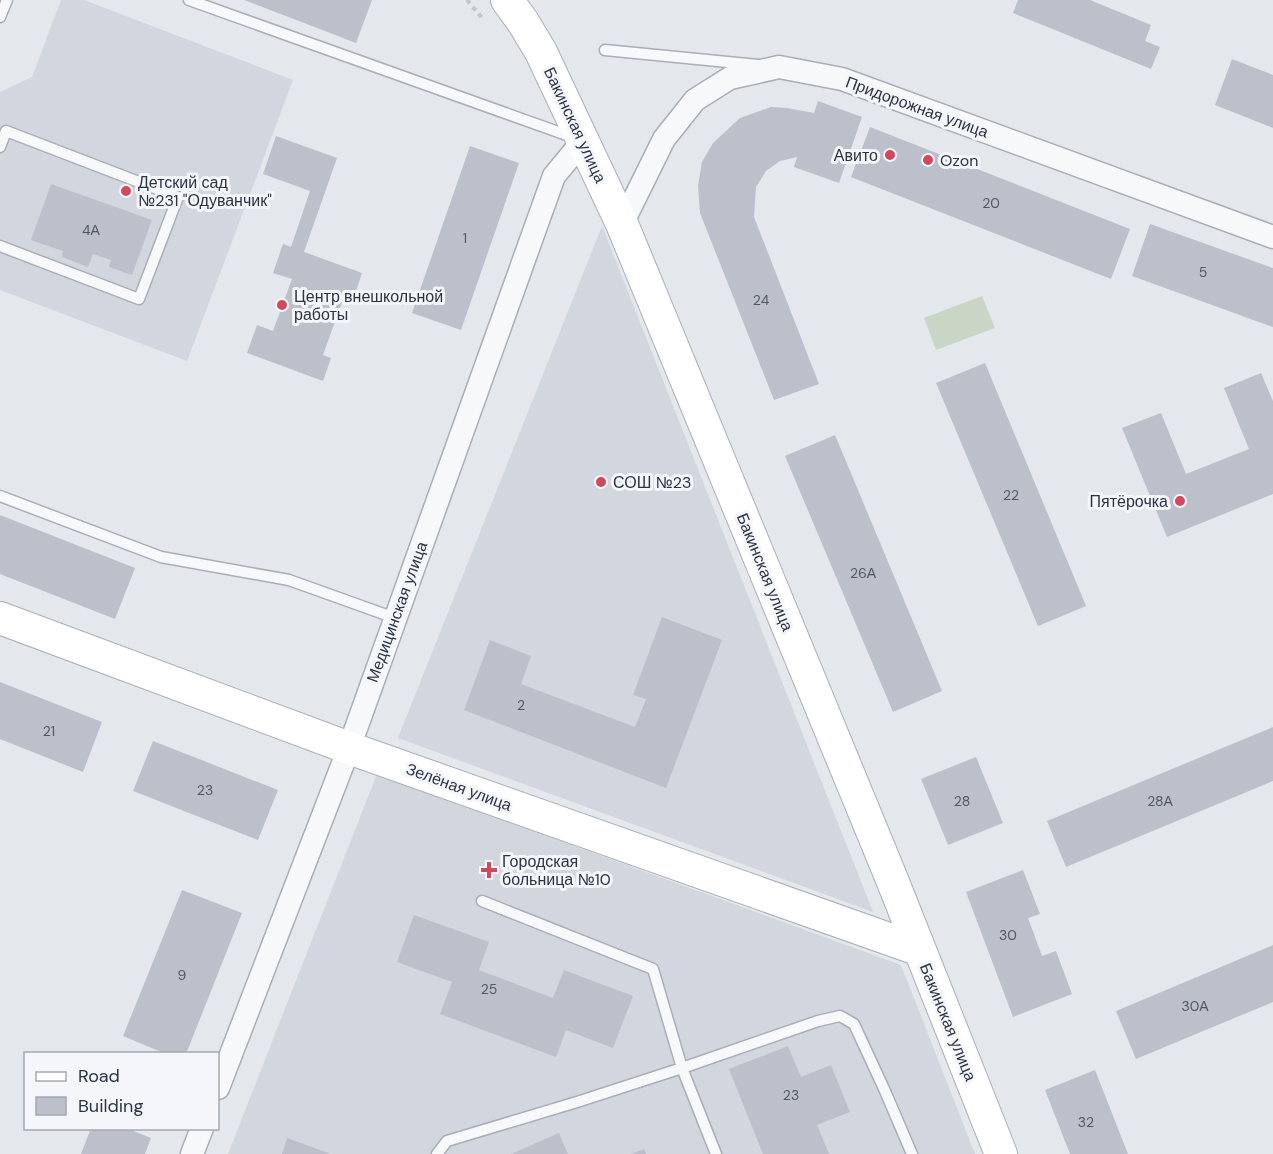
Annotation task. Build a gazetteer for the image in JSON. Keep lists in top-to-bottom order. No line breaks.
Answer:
{"streets":{"main road":["Бакинская улица","Зелёная улица"],"street":["Придорожная улица","Медицинская улица"]},"crossings":[["Придорожная улица","Бакинская улица"],["Бакинская улица","Медицинская улица"],["Бакинская улица","Зелёная улица"],["Медицинская улица","Зелёная улица"]],"places":{"other":["Авито","Ozon","Детский сад №231 \"Одуванчик\"","Центр внешкольной работы","СОШ №23","Пятёрочка"],"health":["Городская больница №10"]},"house_numbers":["20","4А","1","5","24","22","26А","2","21","23","28","28А","30","9","25","30А","23","32"],"legend":["Road","Building"]}
